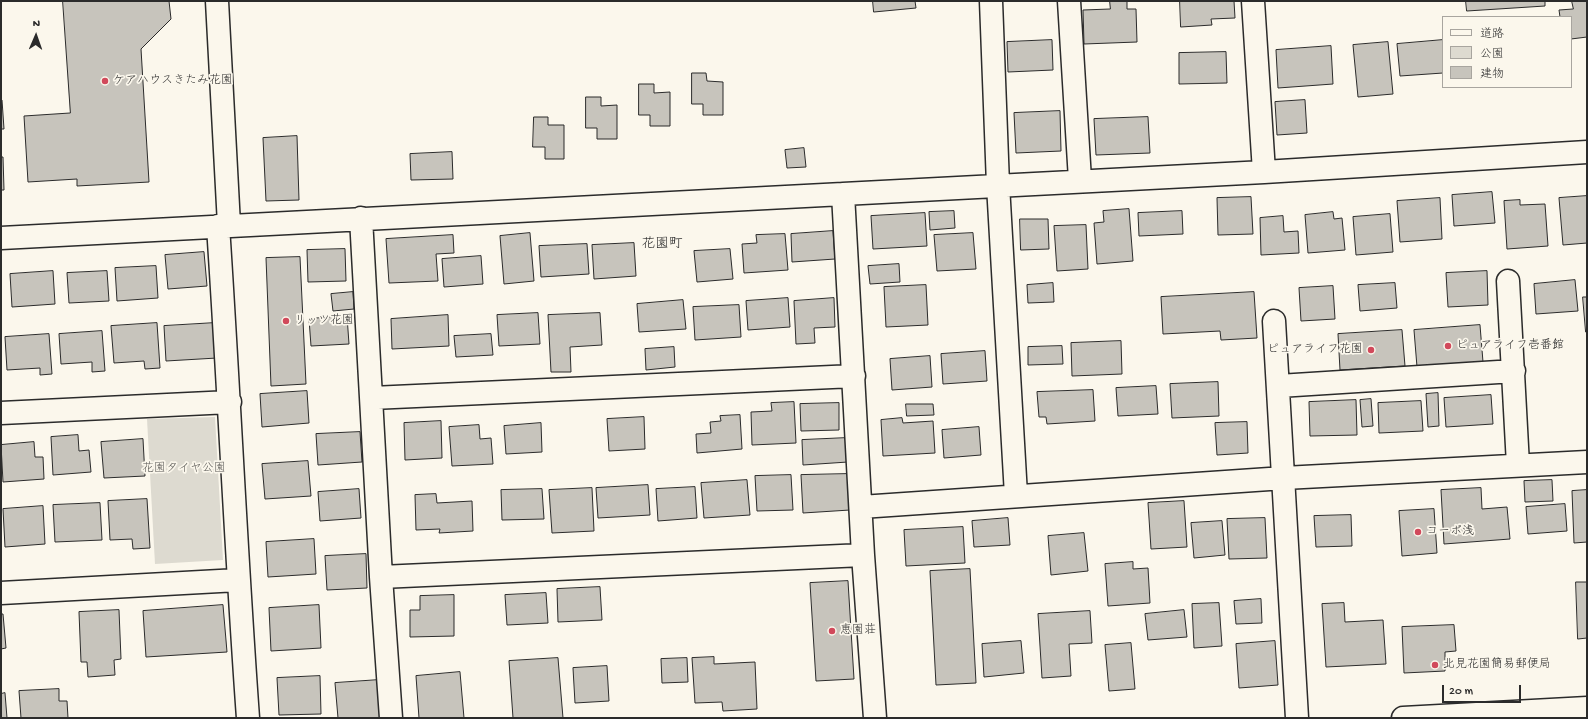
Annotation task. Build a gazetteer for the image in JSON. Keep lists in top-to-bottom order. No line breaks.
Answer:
{"districts":["花園町"],"parks":["花園タイヤ公園"],"places":["ケアハウスきたみ花園","リッツ花園","ピュアライフ壱番館","ピュアライフ花園","コーポ浅","恵園荘","北見花園簡易郵便局"],"legend":["道路","公園","建物"],"scale_bar":"20 m","north":"top"}
